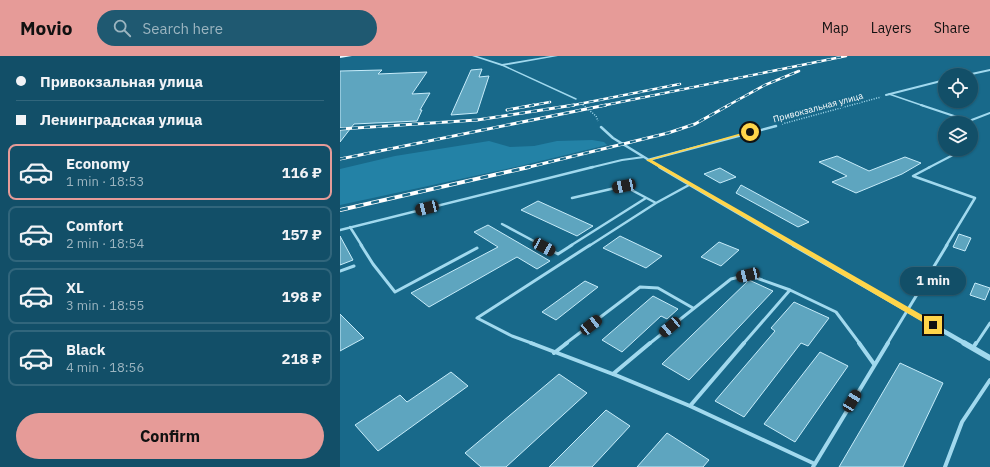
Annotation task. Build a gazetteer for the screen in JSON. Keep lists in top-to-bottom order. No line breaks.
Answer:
{"streets":{"street":["Привокзальная улица"]},"page":{"header":"Movio","search":"Search here","nav":["Map","Layers","Share"],"banner":["Привокзальная улица","Ленинградская улица"],"list":[{"name":"Economy","note":"1 min · 18:53","value":"116 ₽"},{"name":"Comfort","note":"2 min · 18:54","value":"157 ₽"},{"name":"XL","note":"3 min · 18:55","value":"198 ₽"},{"name":"Black","note":"4 min · 18:56","value":"218 ₽"}],"bubble":"1 min","buttons":"Confirm"}}
